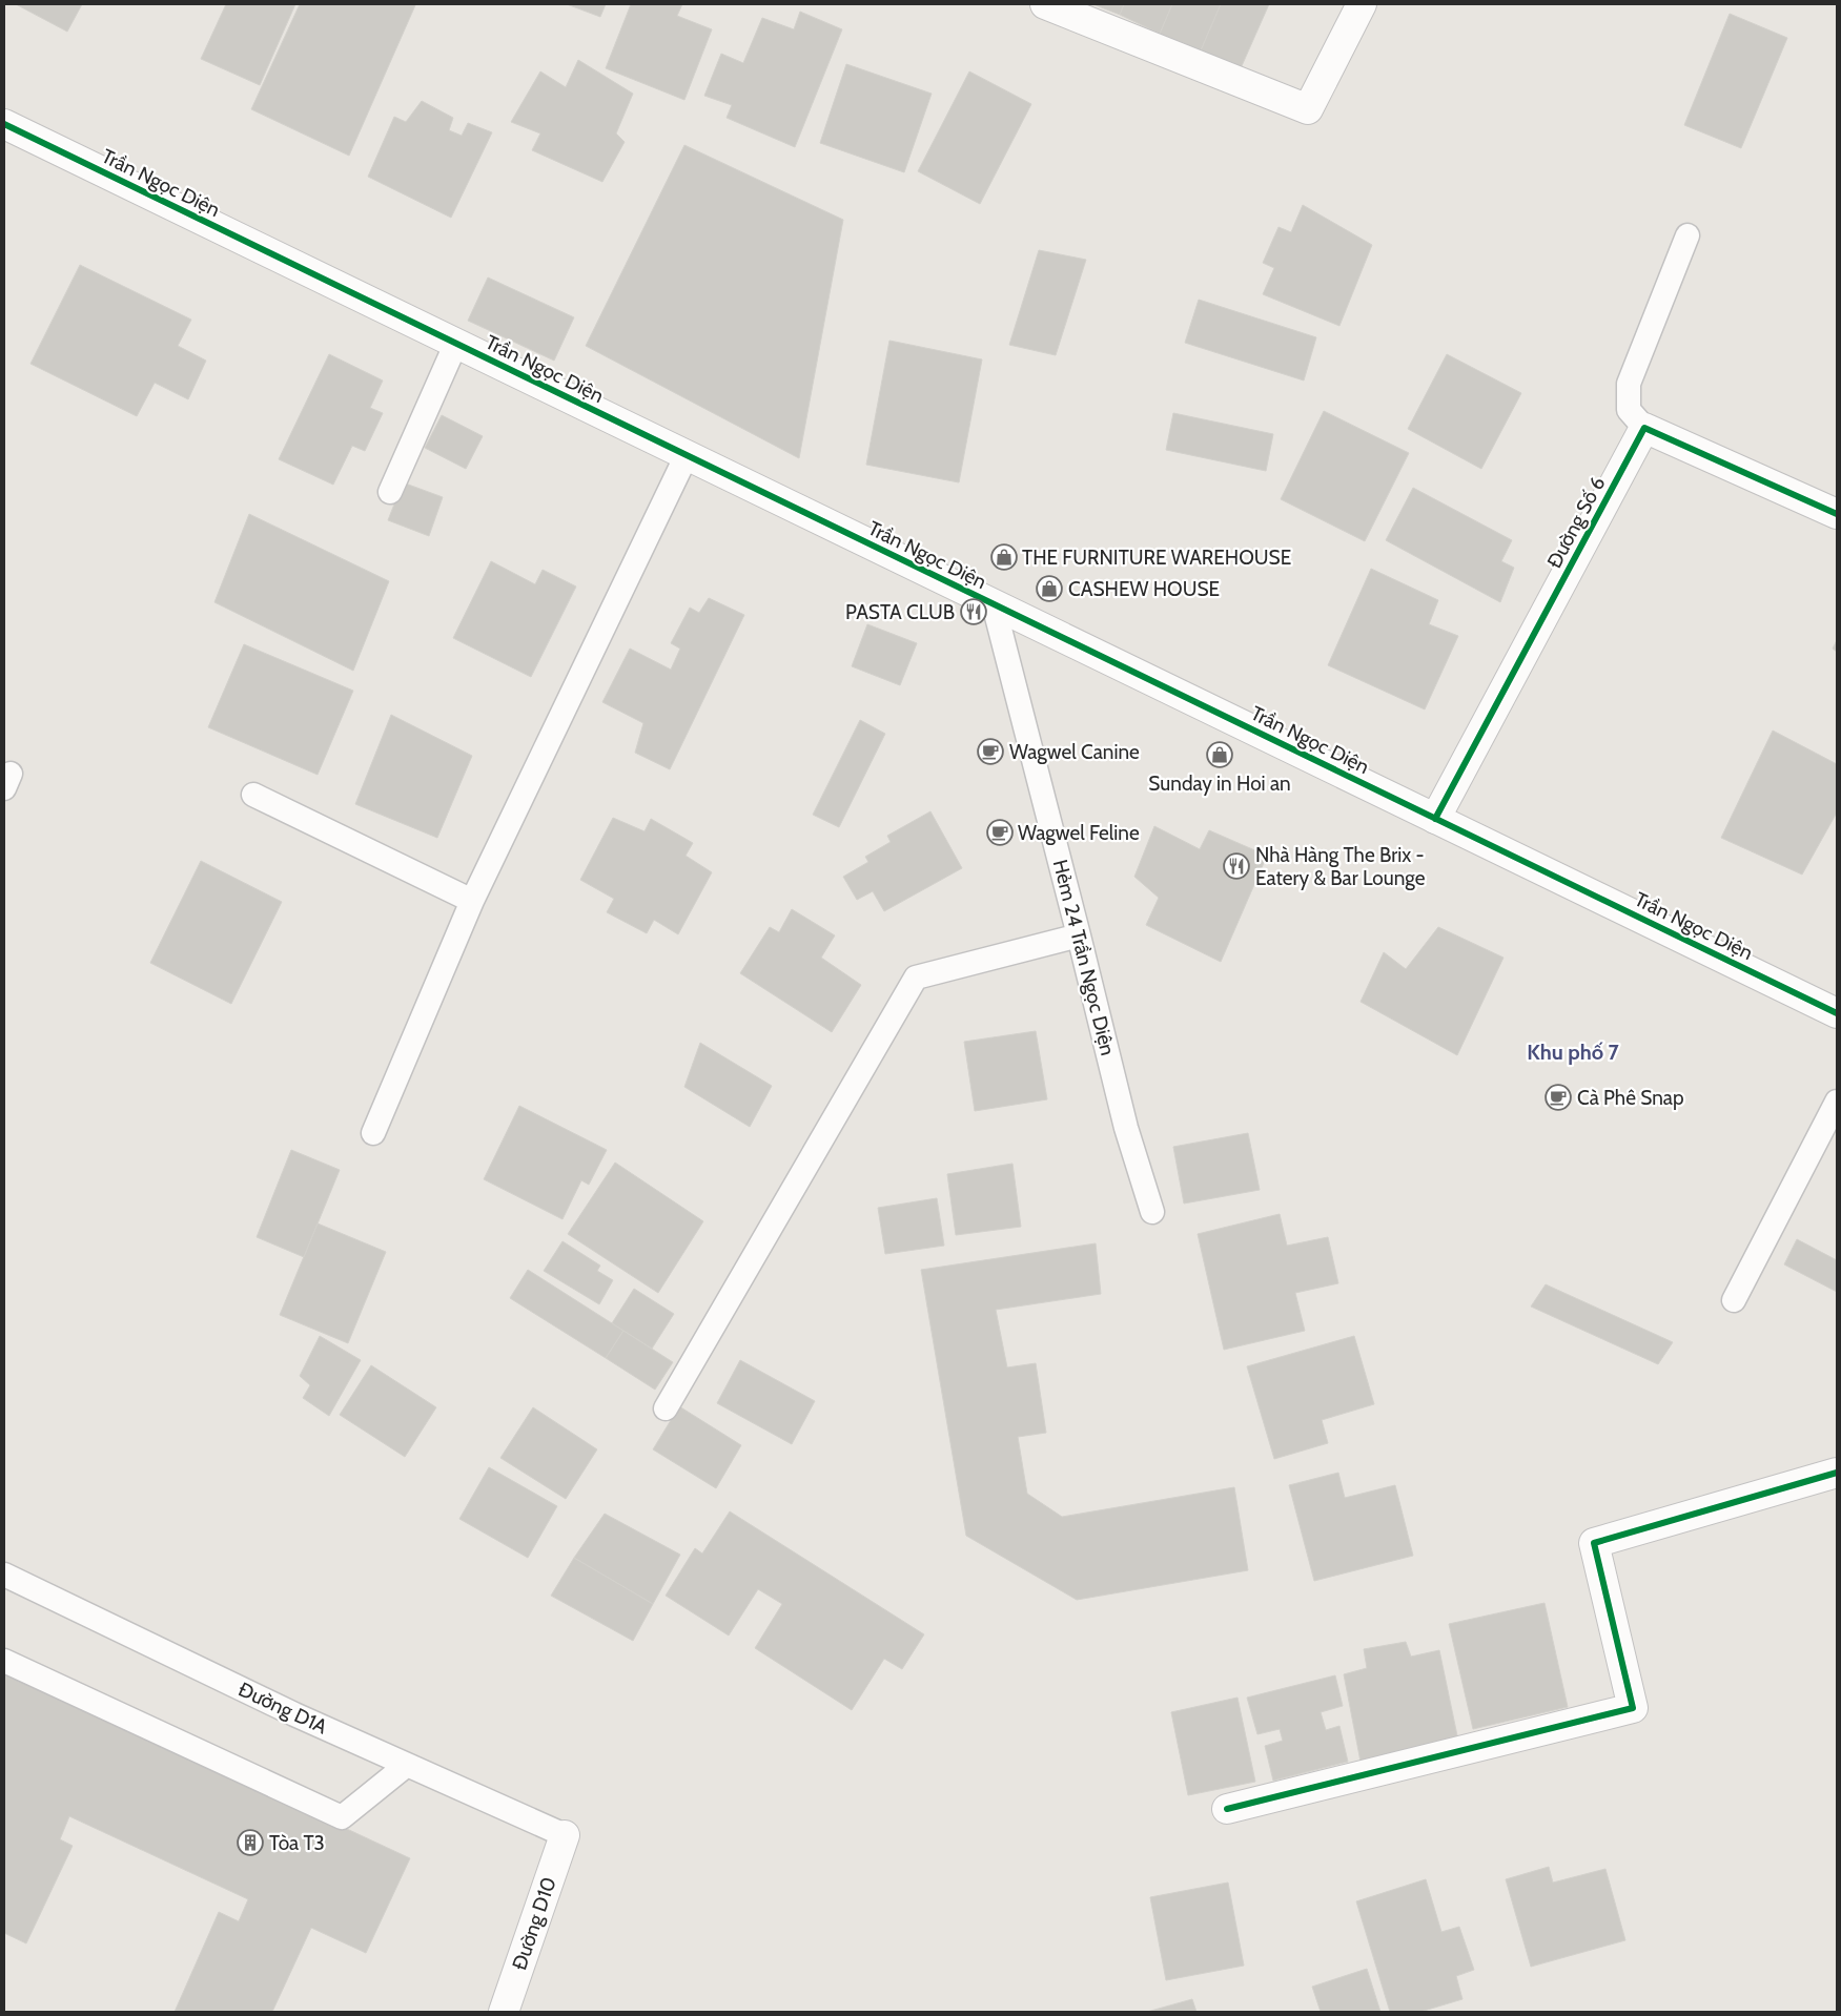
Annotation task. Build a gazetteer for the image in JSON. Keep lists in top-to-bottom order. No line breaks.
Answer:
{"streets":{"street":["Trần Ngọc Diện","Đường Số 6","Đường D10"],"lane":["Hẻm 24 Trần Ngọc Diện","Đường D1A"]},"crossings":[["Trần Ngọc Diện","Đường Số 6"],["Trần Ngọc Diện","Hẻm 24 Trần Ngọc Diện"],["Đường D1A","Đường D10"]],"districts":["Khu phố 7"],"places":{"shop":["THE FURNITURE WAREHOUSE","CASHEW HOUSE","Sunday in Hoi an"],"restaurant":["PASTA CLUB","Nhà Hàng The Brix - Eatery & Bar Lounge"],"cafe":["Wagwel Canine","Wagwel Feline","Cà Phê Snap"],"building":["Tòa T3"]}}
